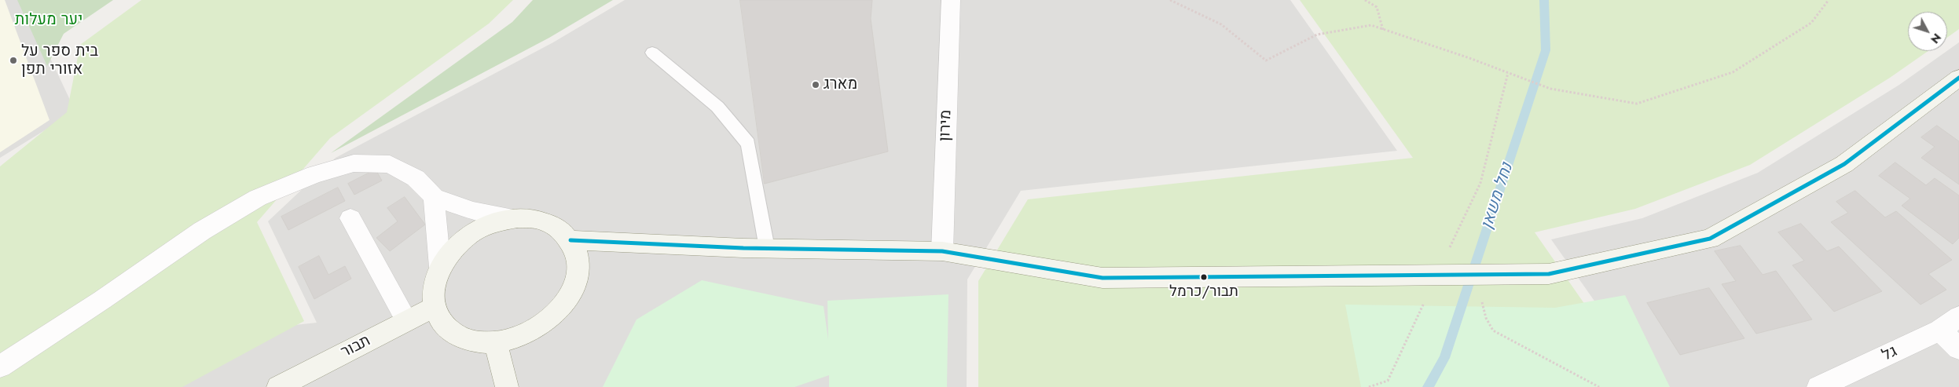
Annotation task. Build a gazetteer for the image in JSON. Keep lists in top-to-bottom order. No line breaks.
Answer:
{"streets":{"street":["מירון","תבור","גל"]},"water":["נחל משאן"],"parks":["יער מעלות"],"places":["בית ספר על אזורי תפן","מארג","תבור/כרמל"],"north":"bottom right"}
